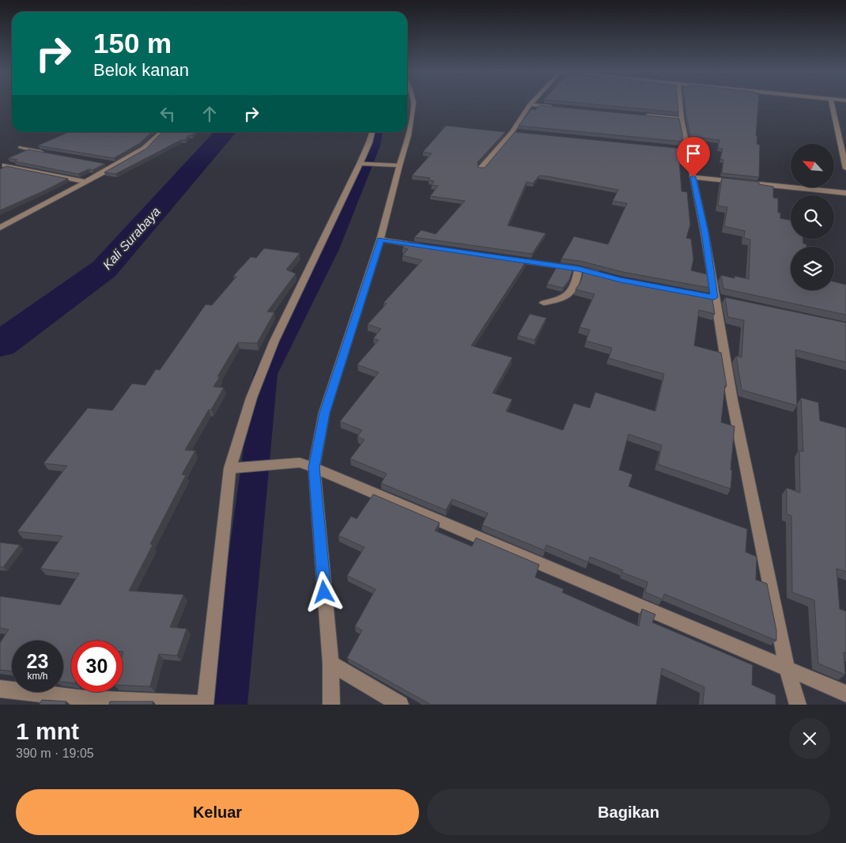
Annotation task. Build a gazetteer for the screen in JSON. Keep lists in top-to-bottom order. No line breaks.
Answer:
{"water":["Kali Surabaya"],"north":"top left","page":{"turn":["150 m","Belok kanan"],"speed":"23 km/h","limit":"30","heading":["1 mnt","390 m · 19:05"],"buttons":["Keluar","Bagikan"]}}
